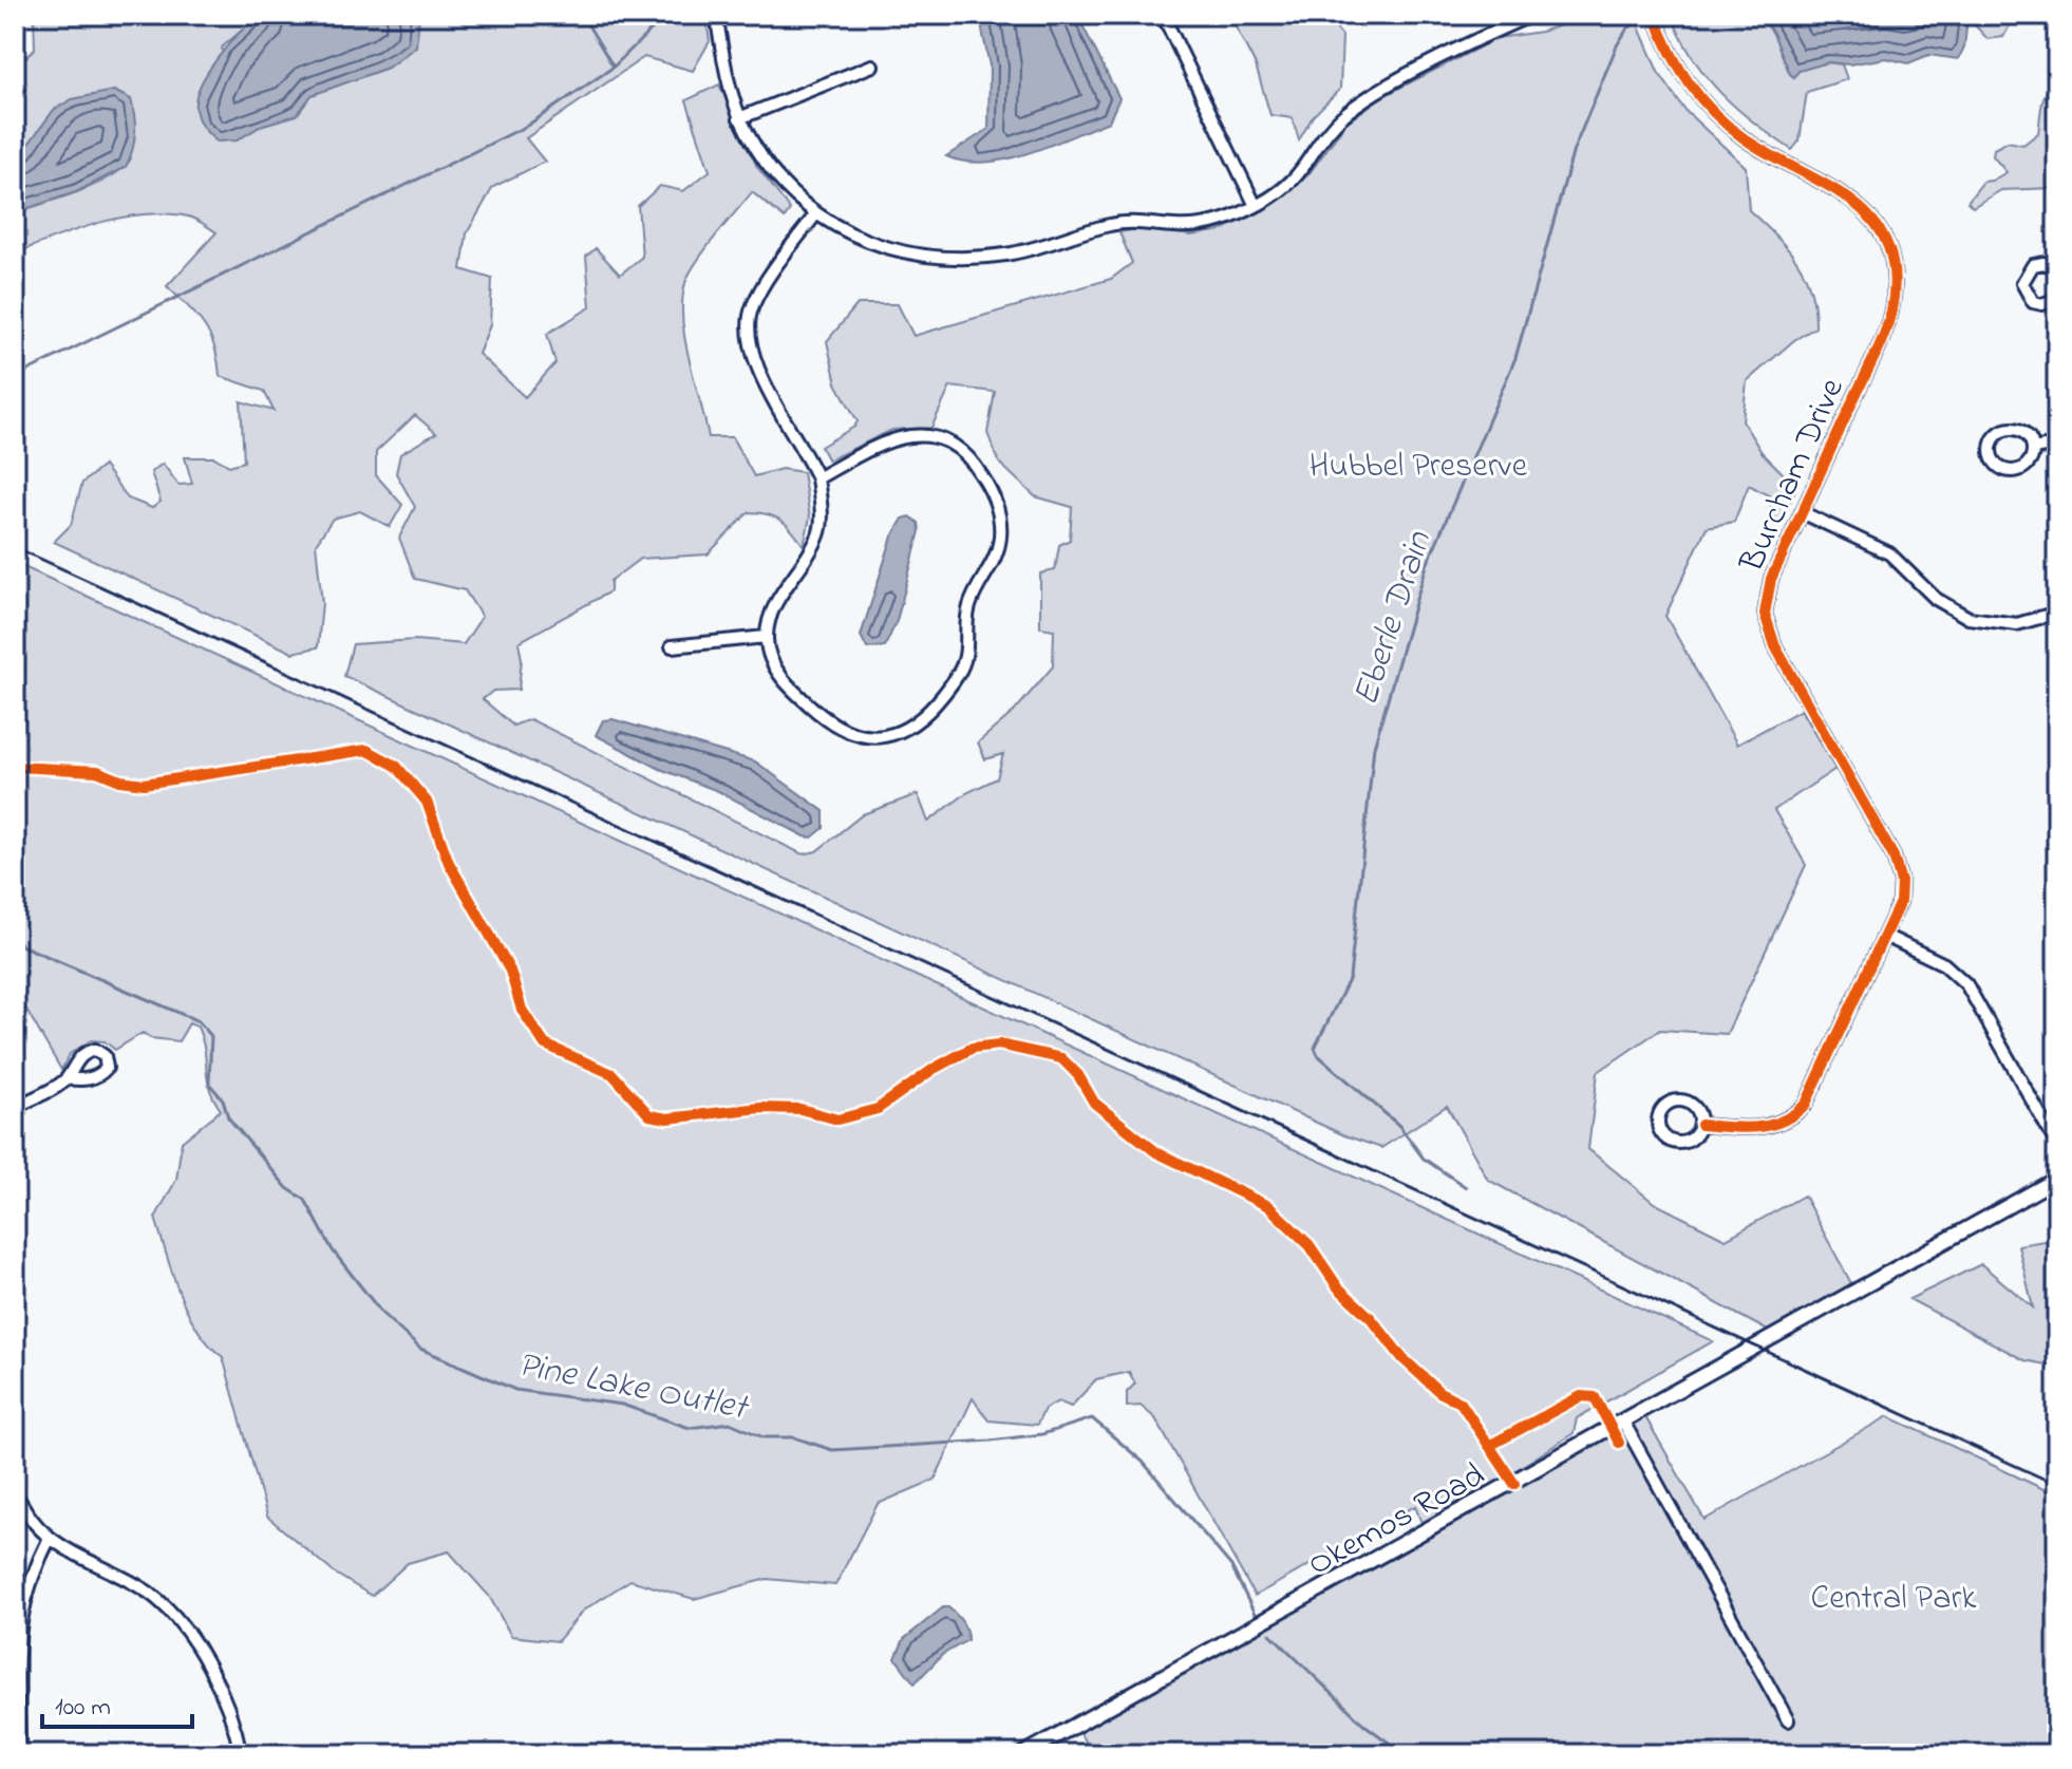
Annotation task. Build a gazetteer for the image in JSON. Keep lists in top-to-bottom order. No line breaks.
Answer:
{"streets":{"street":["Burcham Drive","Okemos Road"]},"water":["Eberle Drain","Pine Lake Outlet"],"parks":["Hubbel Preserve","Central Park"],"scale_bar":"100 m"}
